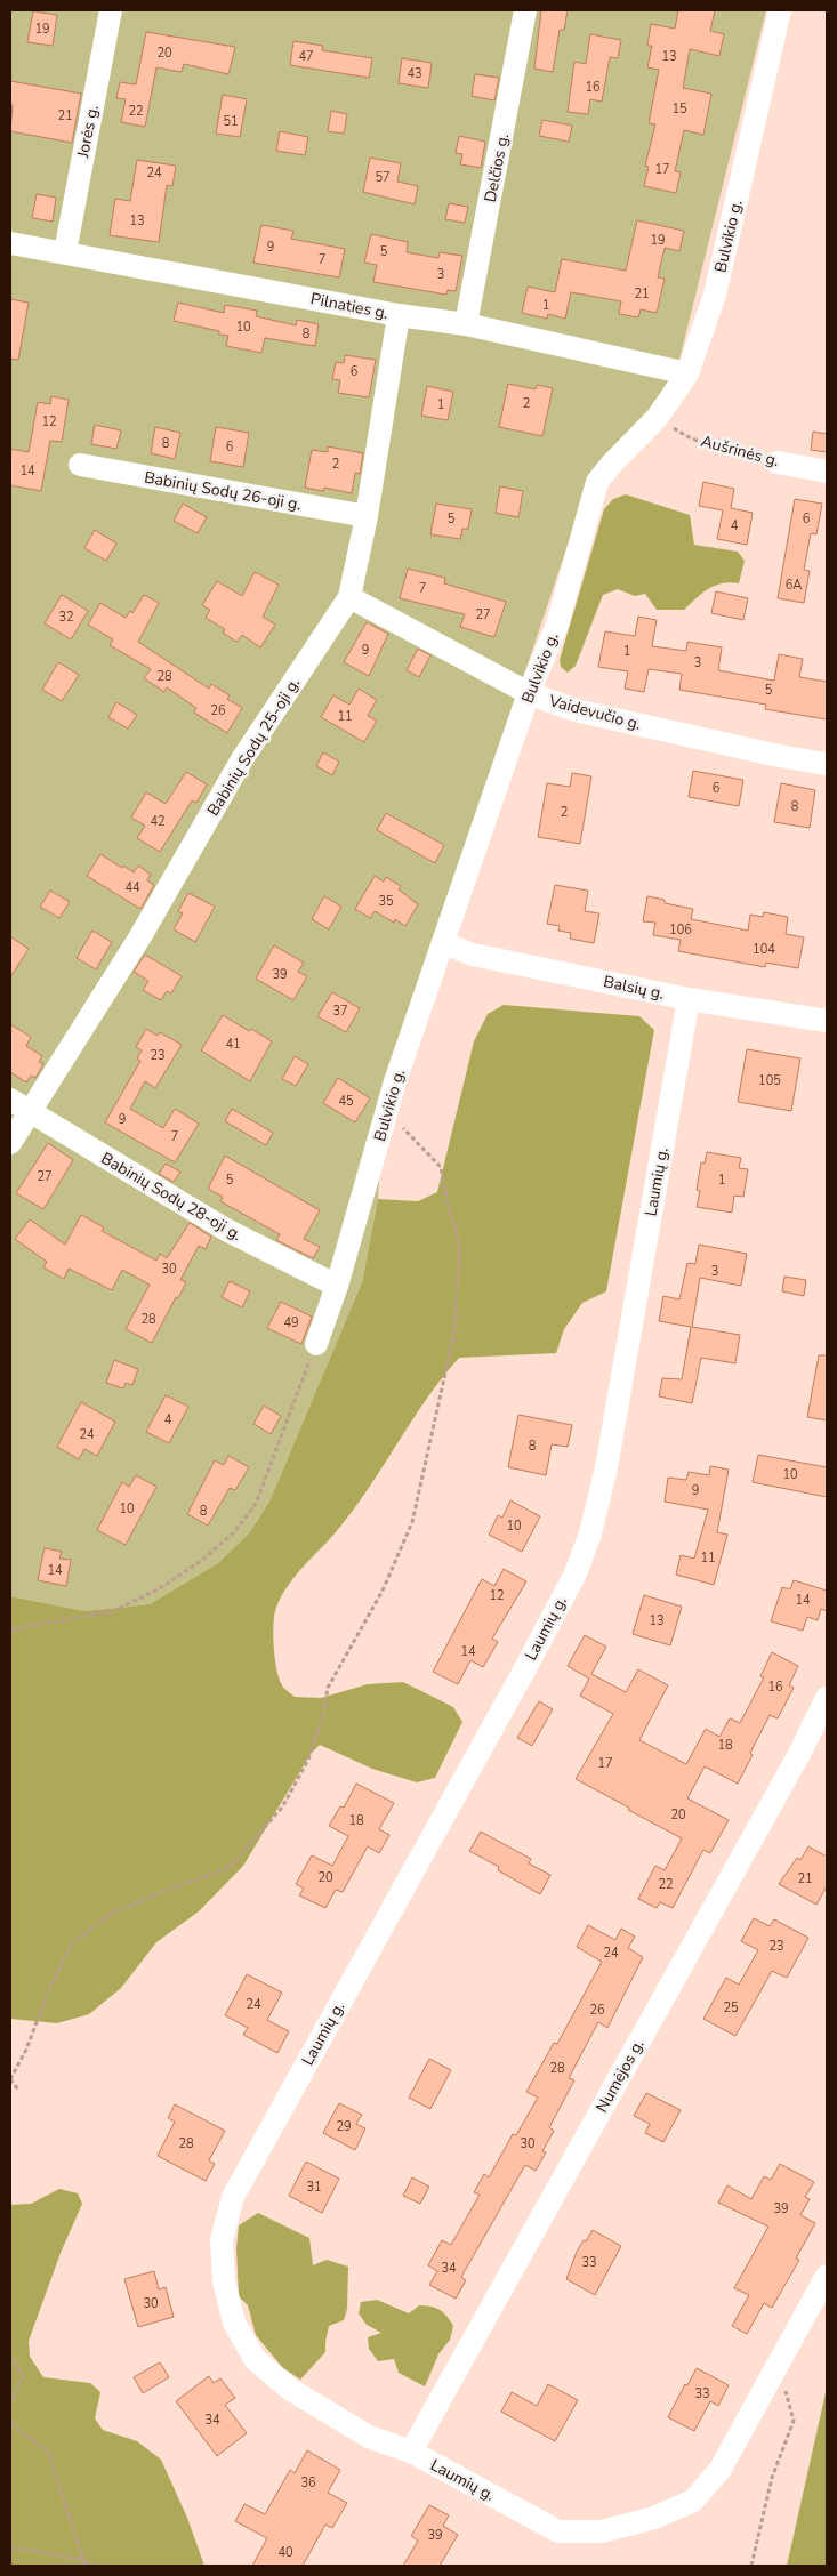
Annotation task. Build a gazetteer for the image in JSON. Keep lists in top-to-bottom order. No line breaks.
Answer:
{"streets":{"street":["Jorės g.","Delčios g.","Bulvikio g.","Pilnaties g.","Aušrinės g.","Babinių Sodų 26-oji g.","Vaidevučio g.","Babinių Sodų 25-oji g.","Balsių g.","Laumių g.","Babinių Sodų 28-oji g.","Numėjos g."]},"crossings":[["Jorės g.","Pilnaties g."],["Delčios g.","Pilnaties g."],["Bulvikio g.","Pilnaties g."],["Bulvikio g.","Aušrinės g."],["Bulvikio g.","Vaidevučio g."],["Bulvikio g.","Balsių g."],["Bulvikio g.","Babinių Sodų 28-oji g."],["Pilnaties g.","Babinių Sodų 25-oji g."],["Babinių Sodų 26-oji g.","Babinių Sodų 25-oji g."],["Vaidevučio g.","Babinių Sodų 25-oji g."],["Babinių Sodų 25-oji g.","Babinių Sodų 28-oji g."],["Balsių g.","Laumių g."],["Laumių g.","Numėjos g."]],"house_numbers":["19","20","47","13","43","16","15","22","21","51","17","24","57","13","19","9","5","7","3","21","1","10","8","6","2","1","12","8","6","2","14","5","6","4","6A","7","27","32","9","1","3","28","5","26","11","6","8","2","42","44","35","106","104","39","37","41","23","105","45","9","7","27","5","1","30","3","28","49","4","24","8","10","9","10","8","10","11","14","12","14","13","14","16","18","17","20","18","20","21","22","23","24","24","25","26","28","29","28","30","31","39","33","34","30","33","34","36","39","40"]}
